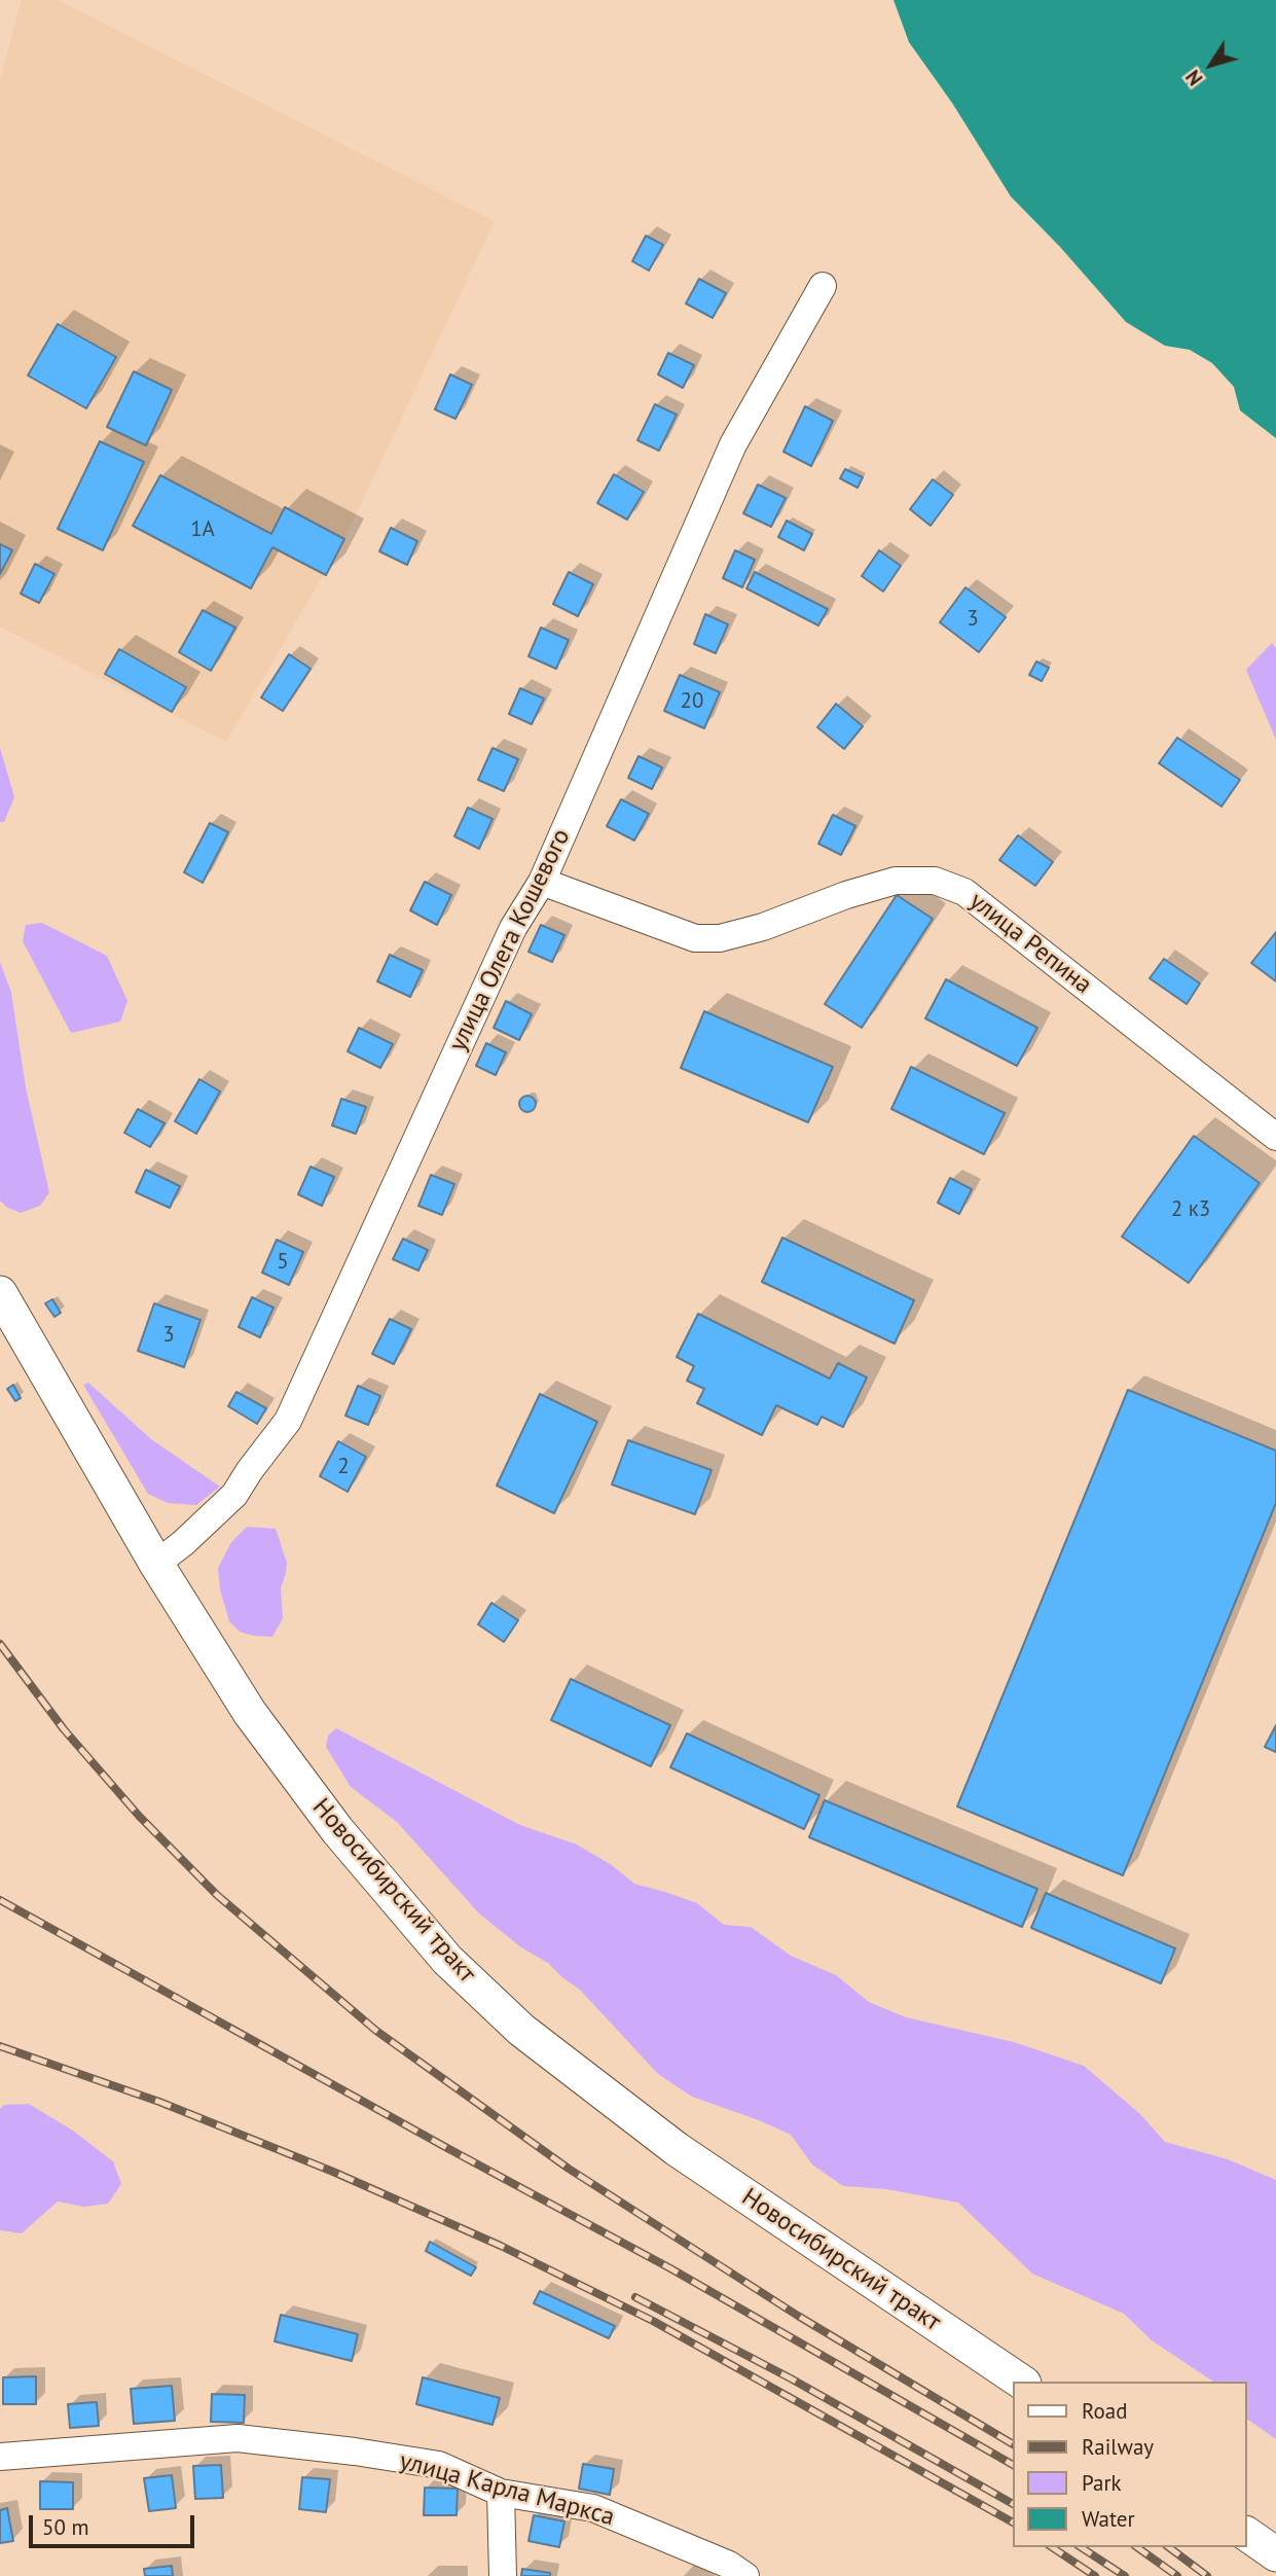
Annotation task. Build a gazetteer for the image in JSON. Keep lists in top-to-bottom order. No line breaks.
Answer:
{"streets":{"main road":["Новосибирский тракт"],"street":["улица Олега Кошевого","улица Репина","улица Карла Маркса"]},"crossings":[["улица Олега Кошевого","улица Репина"],["улица Олега Кошевого","Новосибирский тракт"]],"house_numbers":["1А","3","20","2 к3","5","3","2"],"legend":["Road","Railway","Park","Water"],"scale_bar":"50 m","north":"bottom left"}
